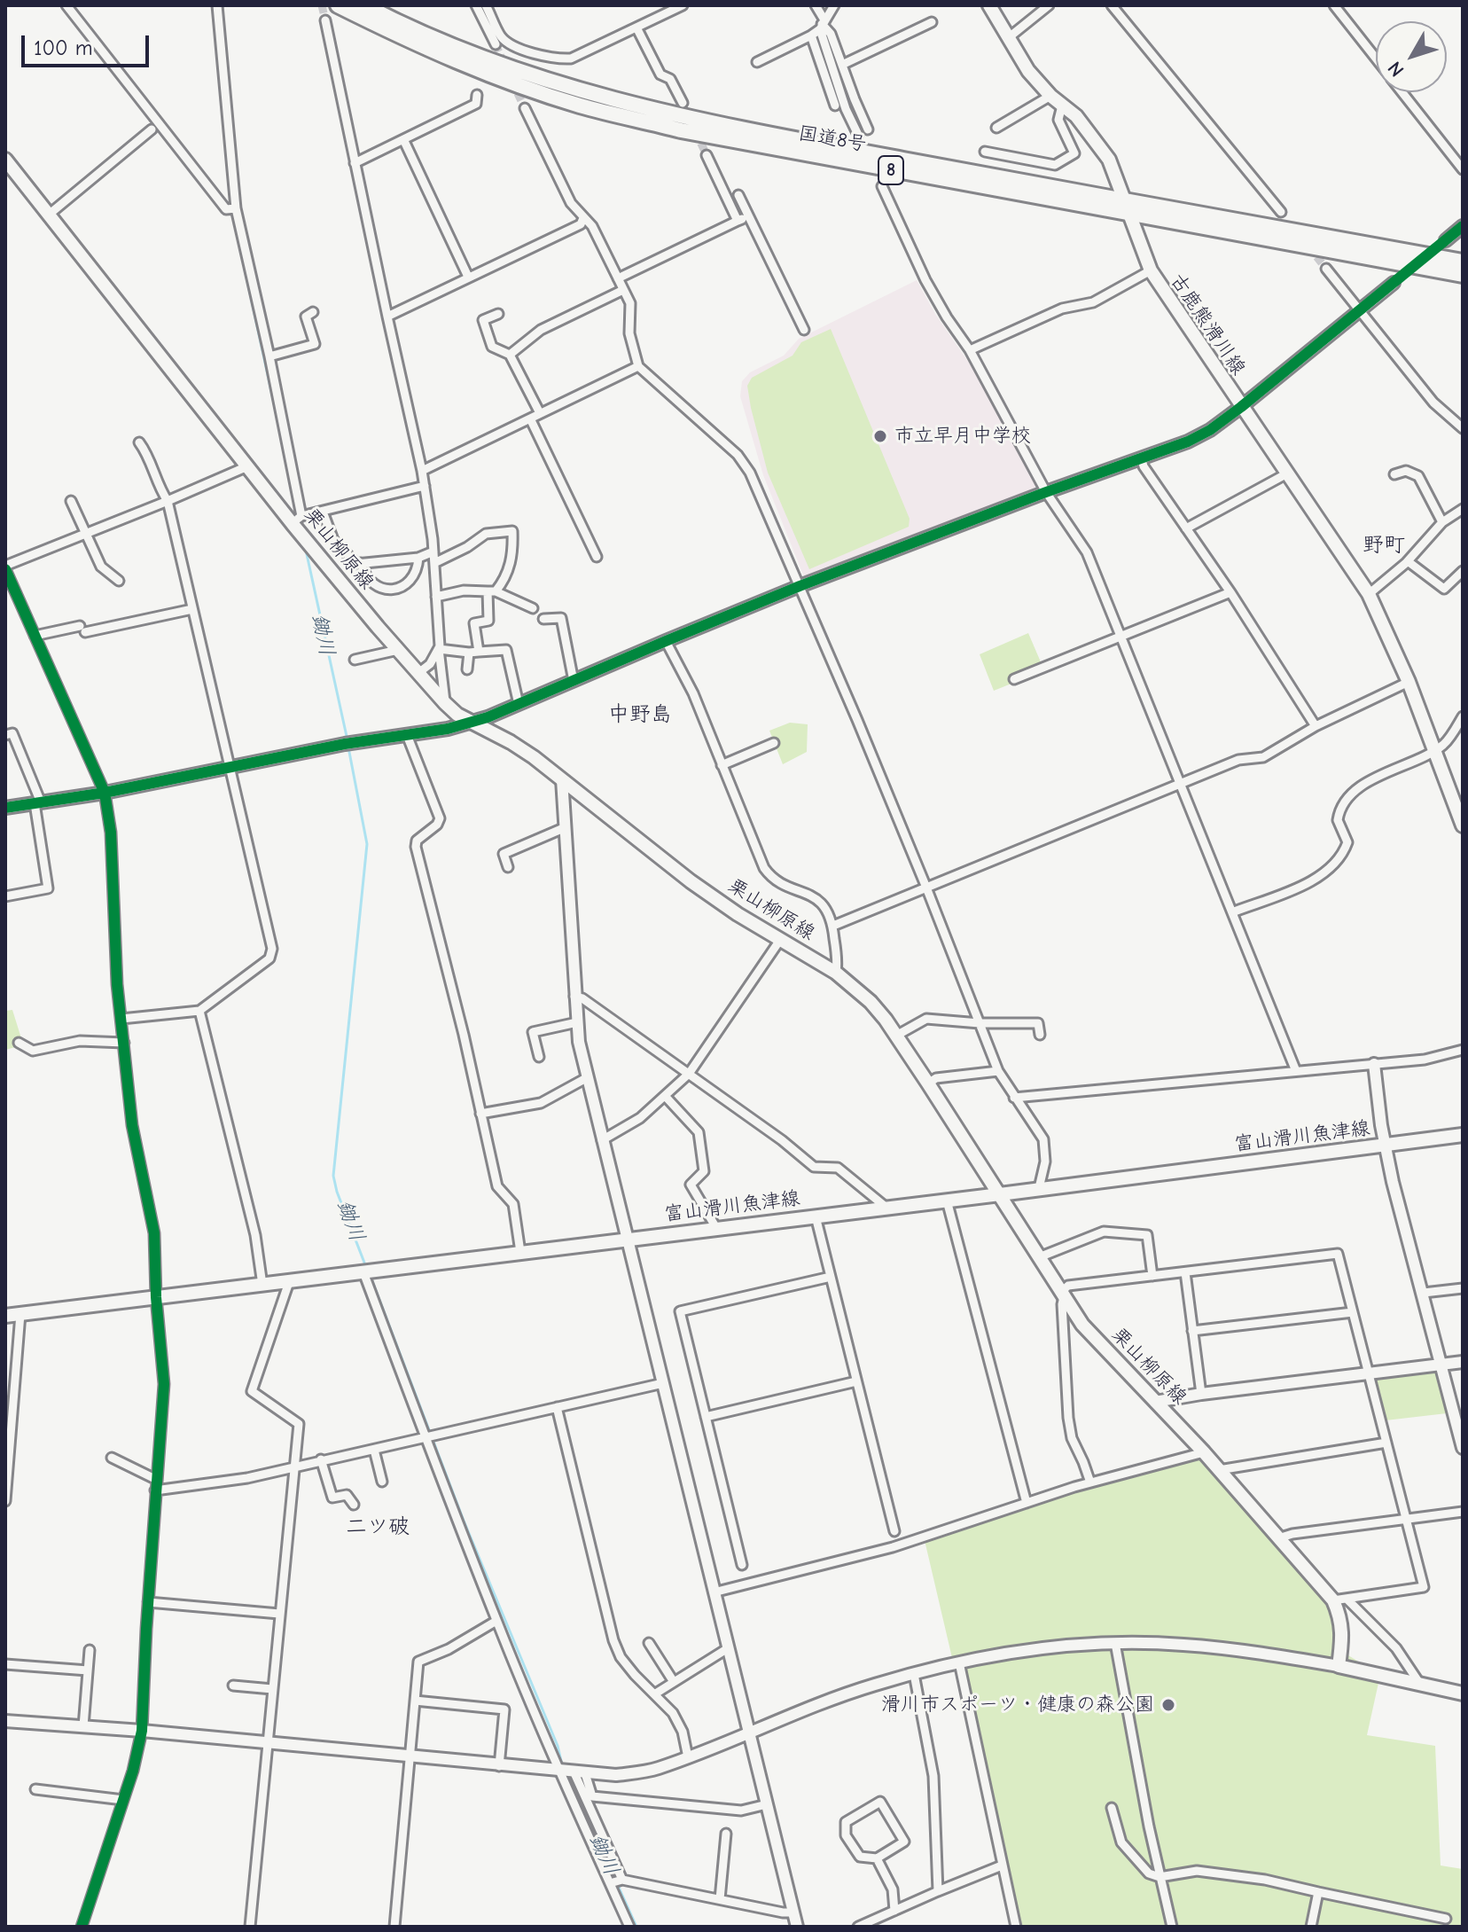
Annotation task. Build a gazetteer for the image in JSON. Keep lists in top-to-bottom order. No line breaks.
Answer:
{"streets":{"highway":["国道8号","8"],"main road":["古鹿熊滑川線","栗山柳原線","富山滑川魚津線"]},"crossings":[["国道8号","古鹿熊滑川線"],["栗山柳原線","富山滑川魚津線"]],"districts":["野町","中野島","二ツ破"],"water":["鋤川"],"places":["市立早月中学校","滑川市スポーツ・健康の森公園"],"scale_bar":"100 m","north":"bottom left"}
